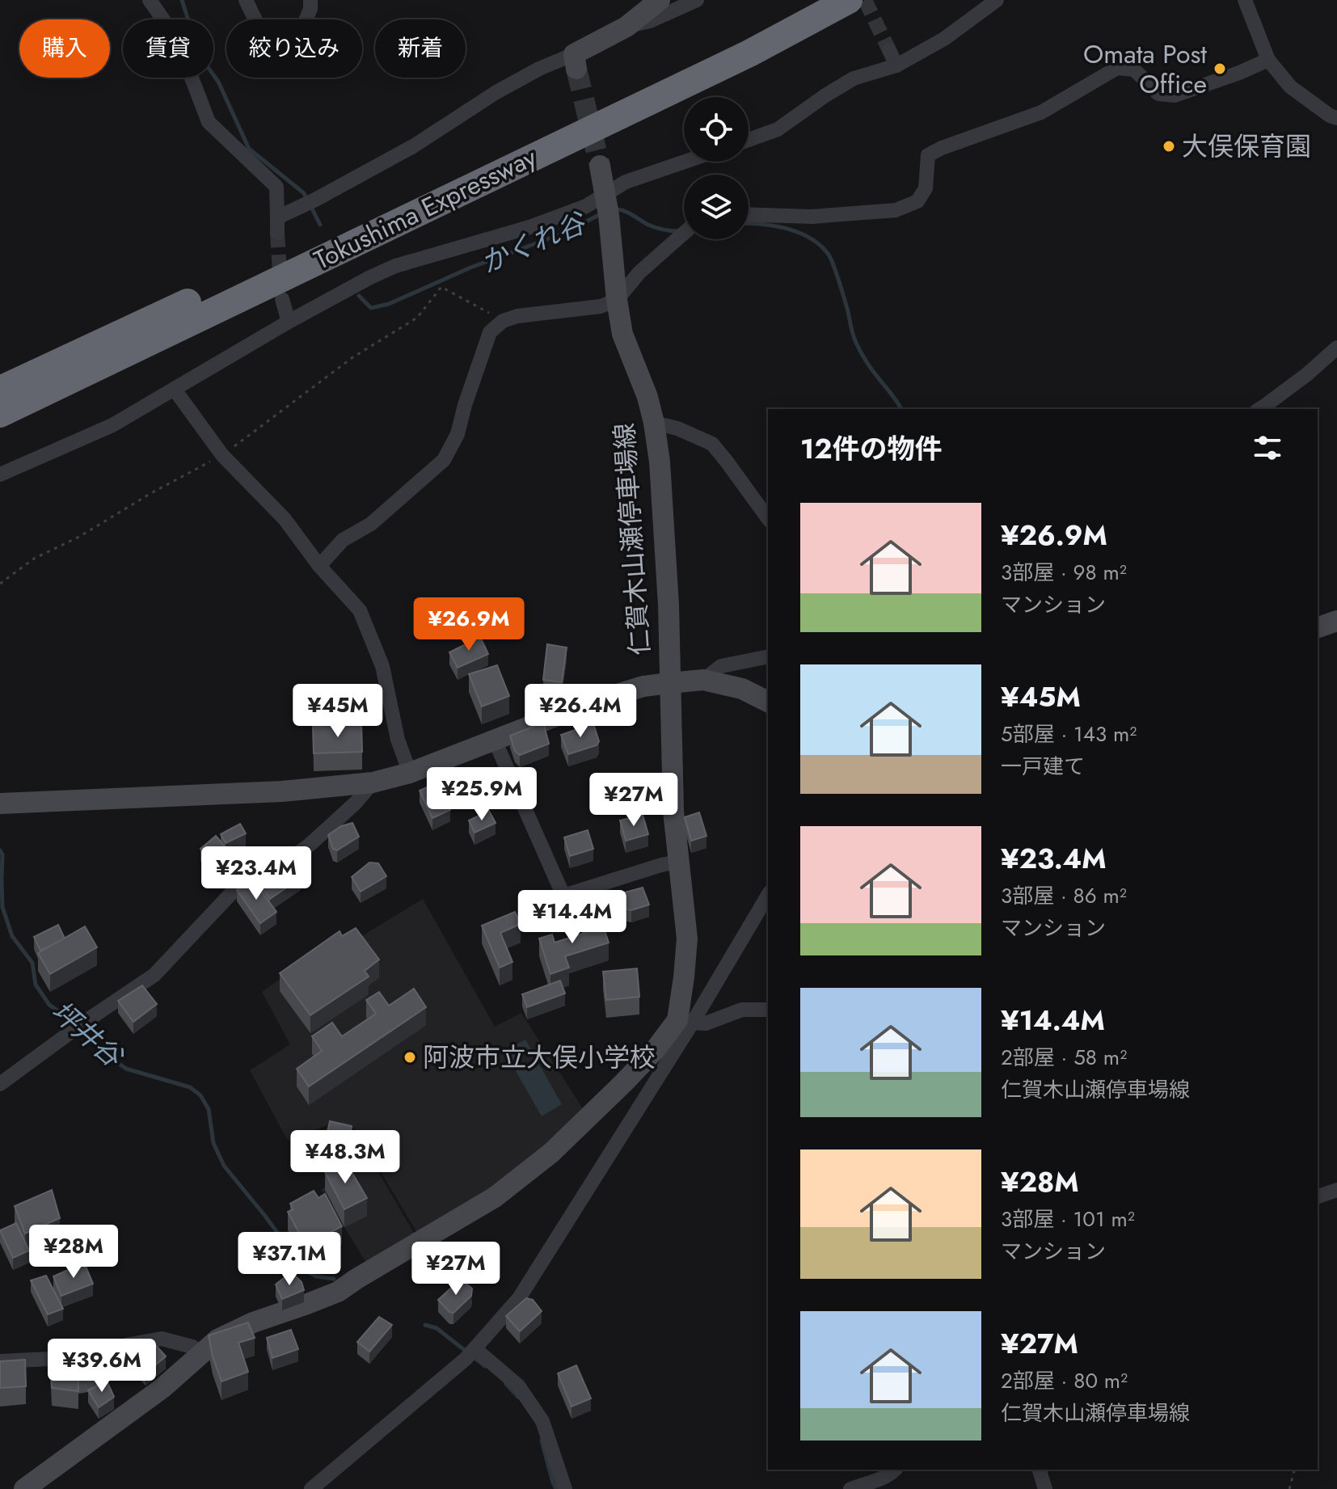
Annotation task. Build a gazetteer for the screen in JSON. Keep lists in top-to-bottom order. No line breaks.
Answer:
{"streets":{"highway":["Tokushima Expressway"],"main road":["仁賀木山瀬停車場線"]},"water":["かくれ谷","坪井谷"],"places":["Omata Post Office","大俣保育園","阿波市立大俣小学校"],"page":{"chip":["購入","賃貸","絞り込み","新着"],"heading":"12件の物件","list":[{"name":"¥26.9M","note":"3部屋 · 98 m² · マンション"},{"name":"¥45M","note":"5部屋 · 143 m² · 一戸建て"},{"name":"¥23.4M","note":"3部屋 · 86 m² · マンション"},{"name":"¥14.4M","note":"2部屋 · 58 m² · 仁賀木山瀬停車場線"},{"name":"¥28M","note":"3部屋 · 101 m² · マンション"},{"name":"¥27M","note":"2部屋 · 80 m² · 仁賀木山瀬停車場線"}],"price":["¥26.9M","¥45M","¥26.4M","¥25.9M","¥27M","¥23.4M","¥14.4M","¥48.3M","¥28M","¥37.1M","¥27M","¥39.6M"]}}
